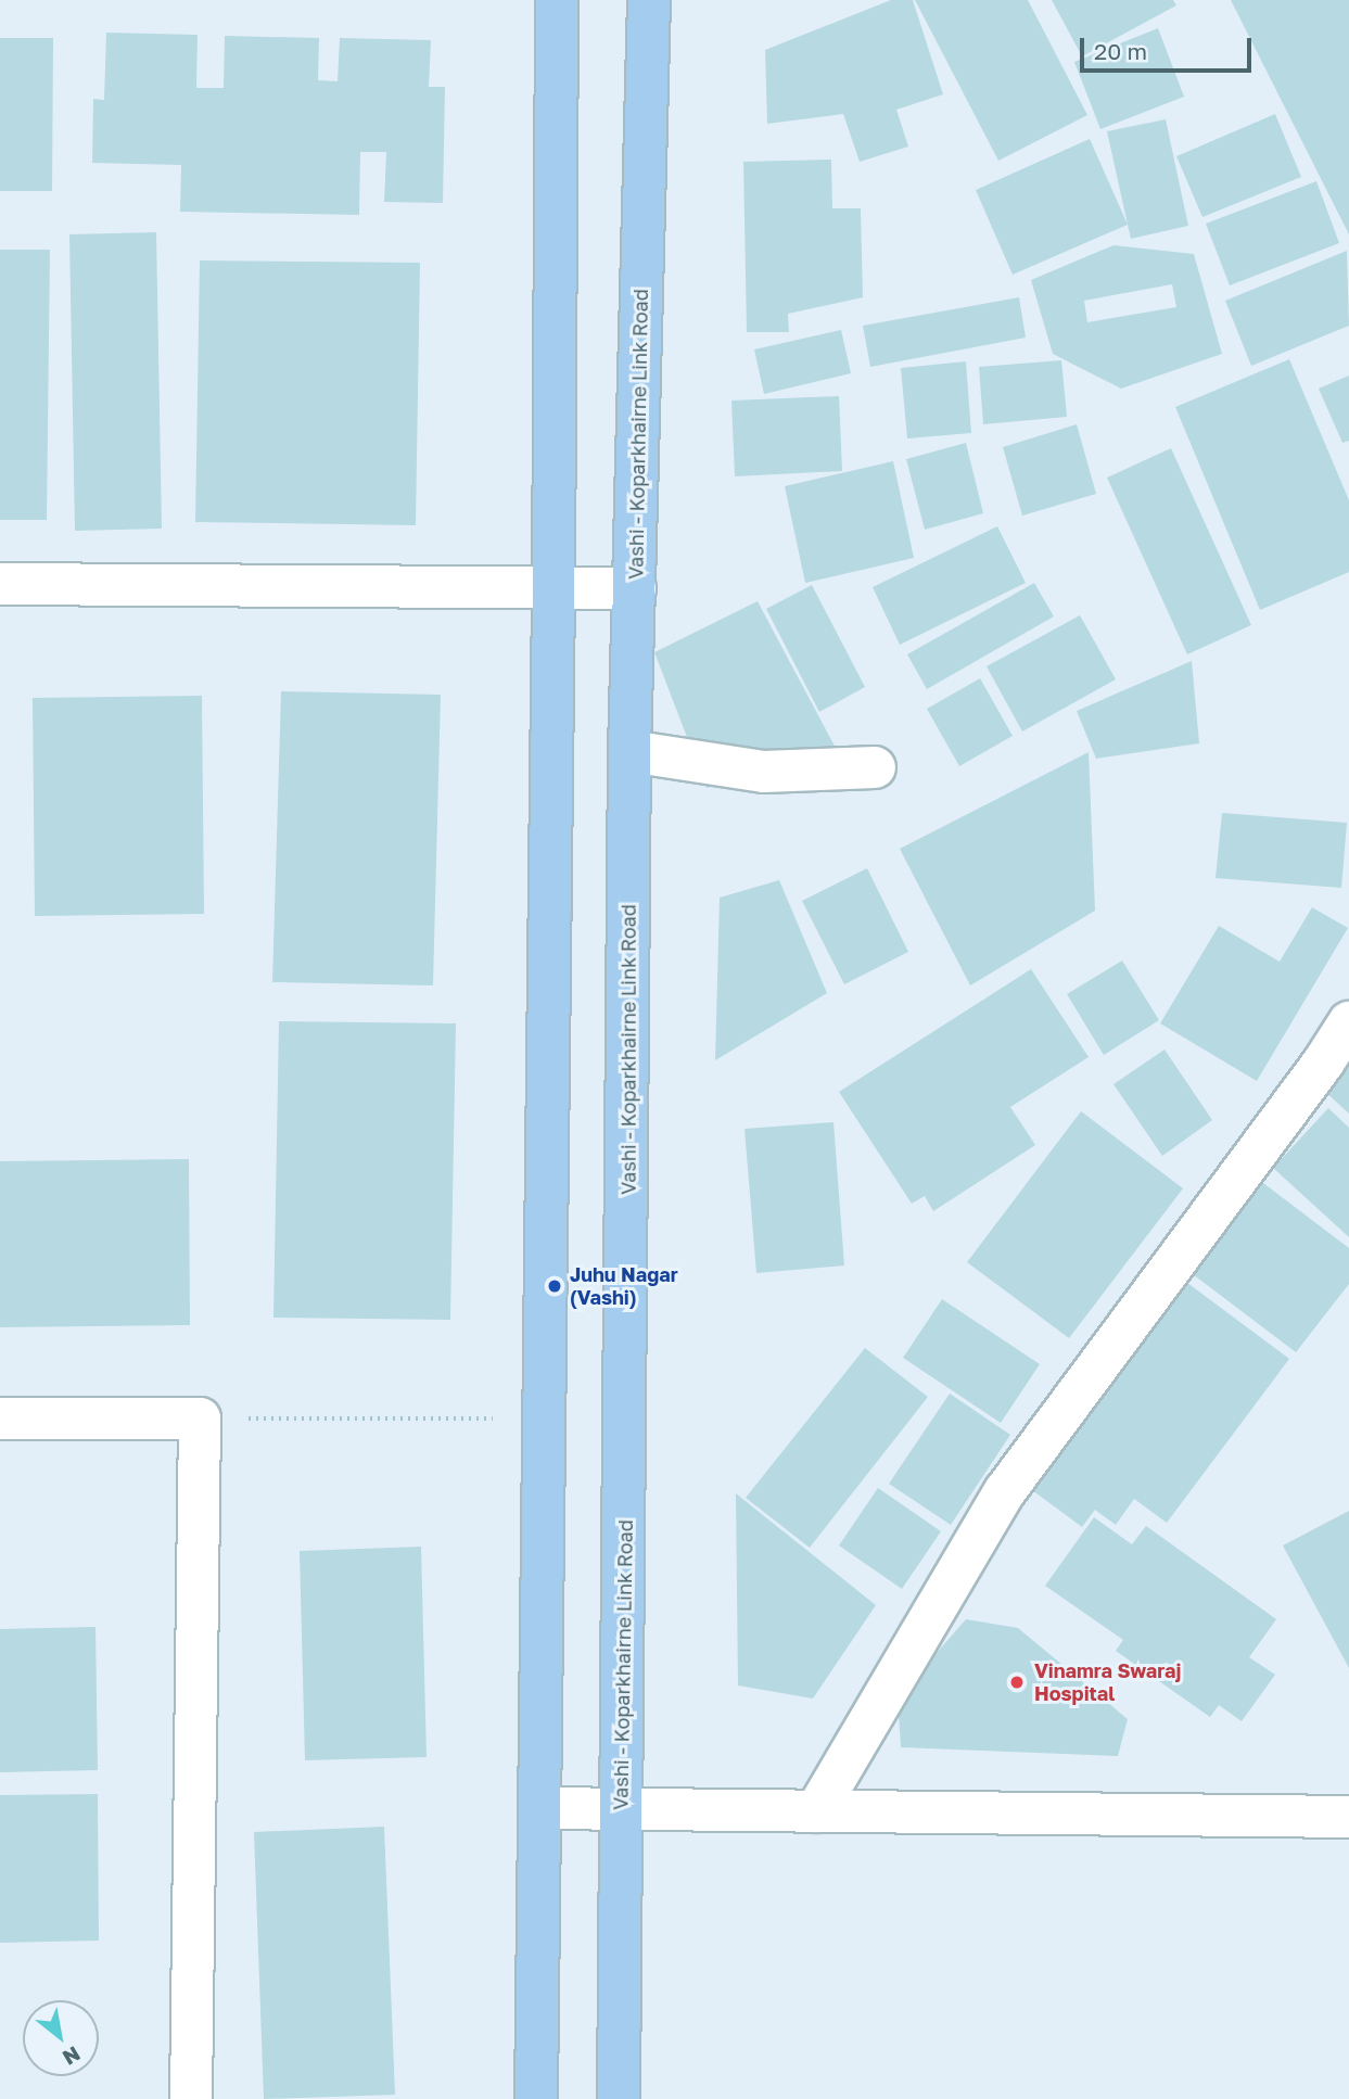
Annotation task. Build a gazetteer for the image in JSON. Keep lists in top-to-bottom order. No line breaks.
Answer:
{"streets":{"main road":["Vashi - Koparkhairne Link Road"]},"places":["Juhu Nagar (Vashi)","Vinamra Swaraj Hospital"],"scale_bar":"20 m","north":"bottom right"}
